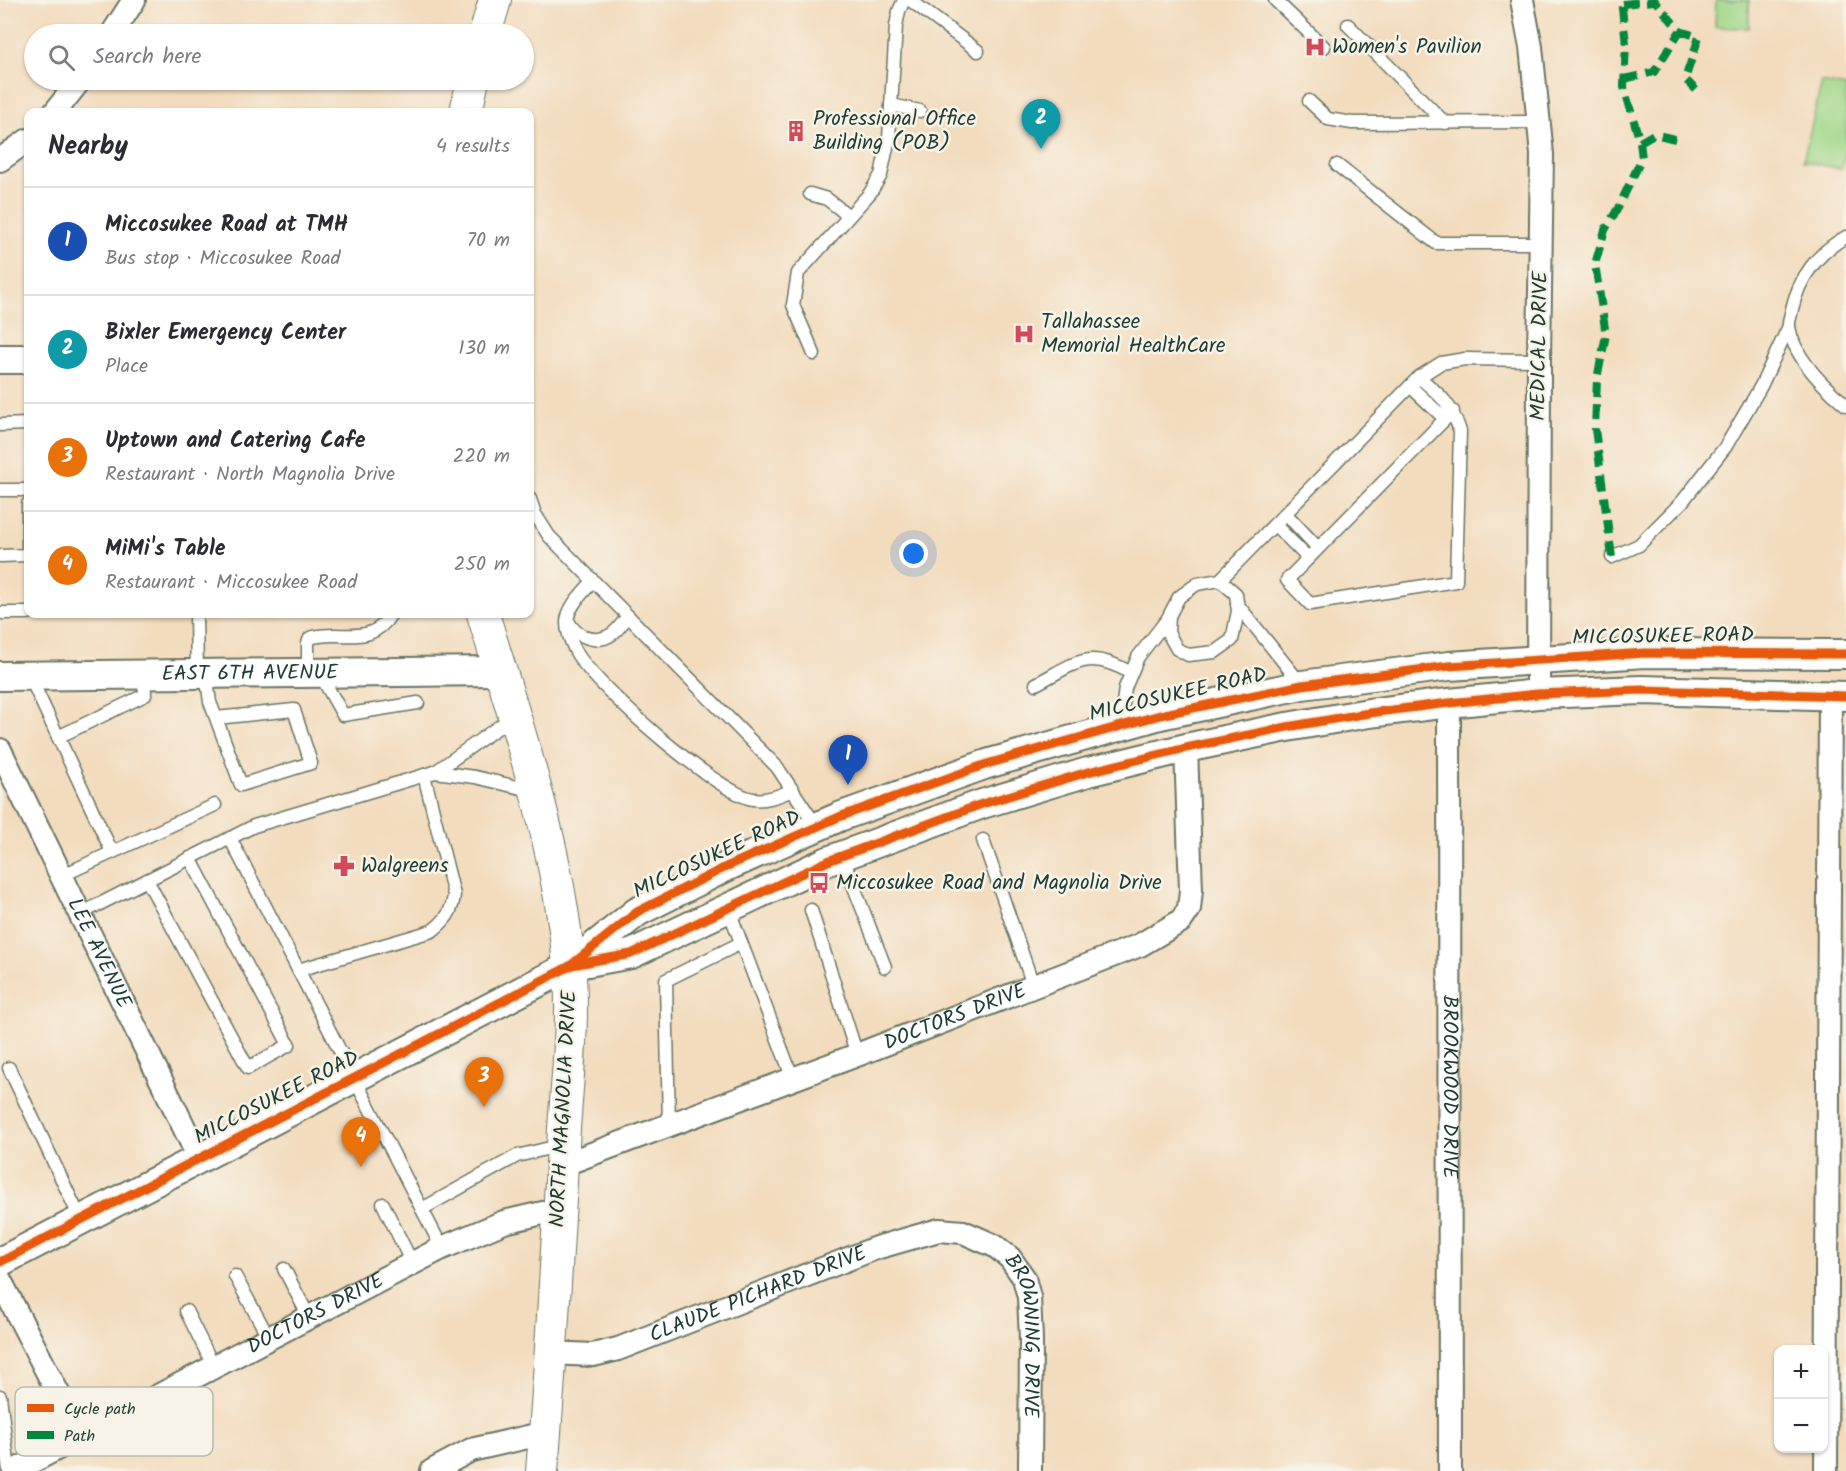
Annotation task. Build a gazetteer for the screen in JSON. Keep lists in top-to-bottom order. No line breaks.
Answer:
{"streets":{"main road":["NORTH MAGNOLIA DRIVE"],"street":["MEDICAL DRIVE","MICCOSUKEE ROAD","EAST 6TH AVENUE","LEE AVENUE","DOCTORS DRIVE","BROOKWOOD DRIVE","CLAUDE PICHARD DRIVE","BROWNING DRIVE"]},"crossings":[["MEDICAL DRIVE","MICCOSUKEE ROAD"],["MICCOSUKEE ROAD","LEE AVENUE"],["MICCOSUKEE ROAD","DOCTORS DRIVE"],["MICCOSUKEE ROAD","BROOKWOOD DRIVE"],["MICCOSUKEE ROAD","NORTH MAGNOLIA DRIVE"],["EAST 6TH AVENUE","NORTH MAGNOLIA DRIVE"],["DOCTORS DRIVE","NORTH MAGNOLIA DRIVE"],["NORTH MAGNOLIA DRIVE","CLAUDE PICHARD DRIVE"],["CLAUDE PICHARD DRIVE","BROWNING DRIVE"]],"places":{"hospital":["Women's Pavilion","Tallahassee Memorial HealthCare"],"building":["Professional Office Building (POB)"],"pharmacy":["Walgreens"],"bus stop":["Miccosukee Road and Magnolia Drive"]},"legend":["Cycle path","Path"],"page":{"search":"Search here","pins":["2","1","3","4"],"heading":["Nearby","4 results"],"list":[{"mark":"1","name":"Miccosukee Road at TMH","note":"Bus stop · Miccosukee Road","value":"70 m"},{"mark":"2","name":"Bixler Emergency Center","note":"Place","value":"130 m"},{"mark":"3","name":"Uptown and Catering Cafe","note":"Restaurant · North Magnolia Drive","value":"220 m"},{"mark":"4","name":"MiMi's Table","note":"Restaurant · Miccosukee Road","value":"250 m"}],"map_buttons":["+","−"]}}
